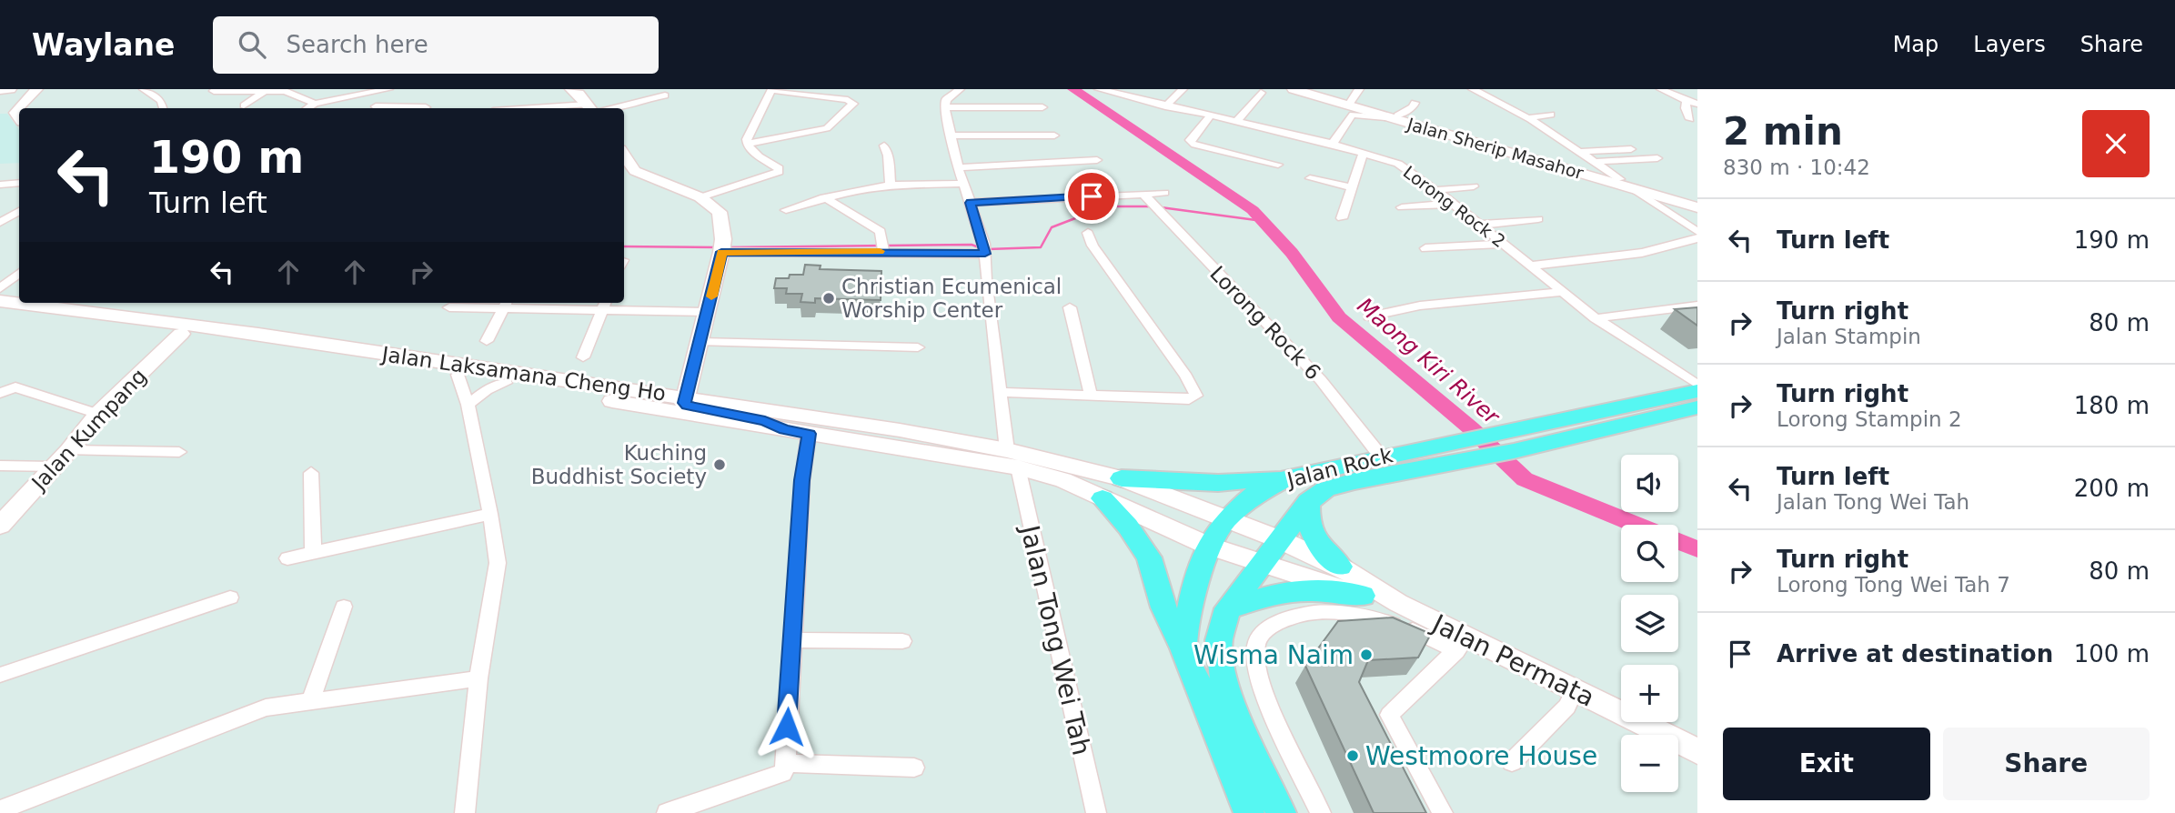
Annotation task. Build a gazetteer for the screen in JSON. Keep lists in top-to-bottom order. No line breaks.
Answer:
{"streets":{"main road":["Jalan Sherip Masahor","Jalan Laksamana Cheng Ho","Jalan Kumpang","Jalan Rock","Jalan Permata"],"street":["Lorong Rock 2","Lorong Rock 6","Jalan Tong Wei Tah"]},"crossings":[["Lorong Rock 6","Jalan Rock"],["Jalan Laksamana Cheng Ho","Jalan Kumpang"],["Jalan Laksamana Cheng Ho","Jalan Rock"],["Jalan Laksamana Cheng Ho","Jalan Tong Wei Tah"],["Jalan Laksamana Cheng Ho","Jalan Permata"]],"water":["Maong Kiri River"],"places":["Christian Ecumenical Worship Center","Kuching Buddhist Society","Wisma Naim","Westmoore House"],"page":{"header":"Waylane","search":"Search here","nav":["Map","Layers","Share"],"heading":["2 min","830 m · 10:42"],"turn":["190 m","Turn left"],"list":[{"name":"Turn left","value":"190 m"},{"name":"Turn right","note":"Jalan Stampin","value":"80 m"},{"name":"Turn right","note":"Lorong Stampin 2","value":"180 m"},{"name":"Turn left","note":"Jalan Tong Wei Tah","value":"200 m"},{"name":"Turn right","note":"Lorong Tong Wei Tah 7","value":"80 m"},{"name":"Arrive at destination","value":"100 m"}],"map_buttons":["+","−"],"buttons":["Exit","Share"]}}
